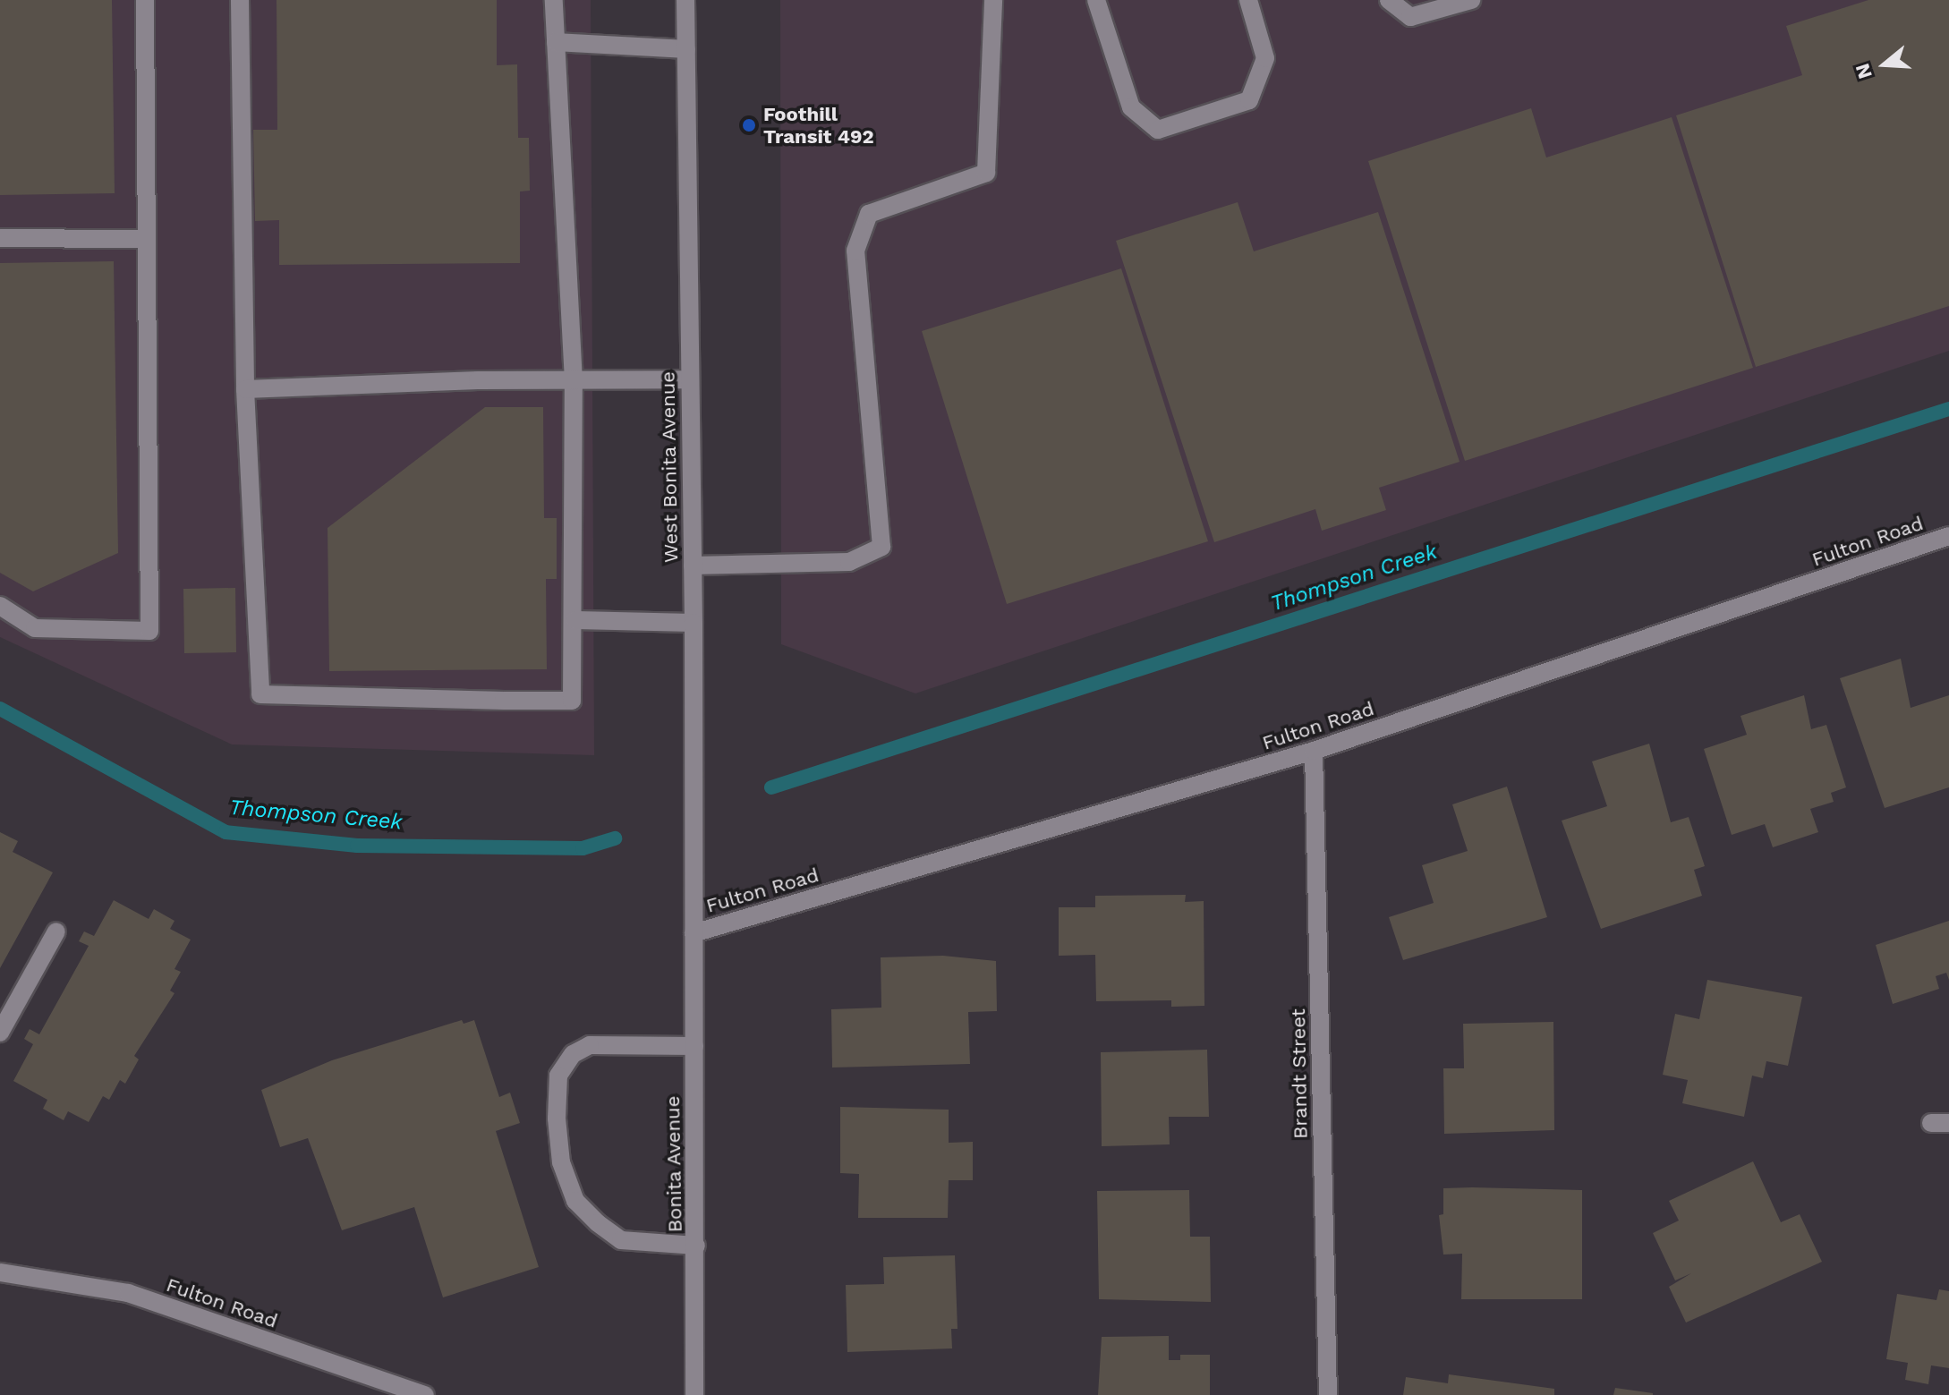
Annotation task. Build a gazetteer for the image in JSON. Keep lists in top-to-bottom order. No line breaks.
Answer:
{"streets":{"street":["West Bonita Avenue","Fulton Road","Brandt Street","Bonita Avenue"]},"crossings":[["West Bonita Avenue","Fulton Road"],["West Bonita Avenue","Bonita Avenue"],["Fulton Road","Brandt Street"],["Fulton Road","Bonita Avenue"]],"water":["Thompson Creek"],"places":["Foothill Transit 492"],"north":"left"}
